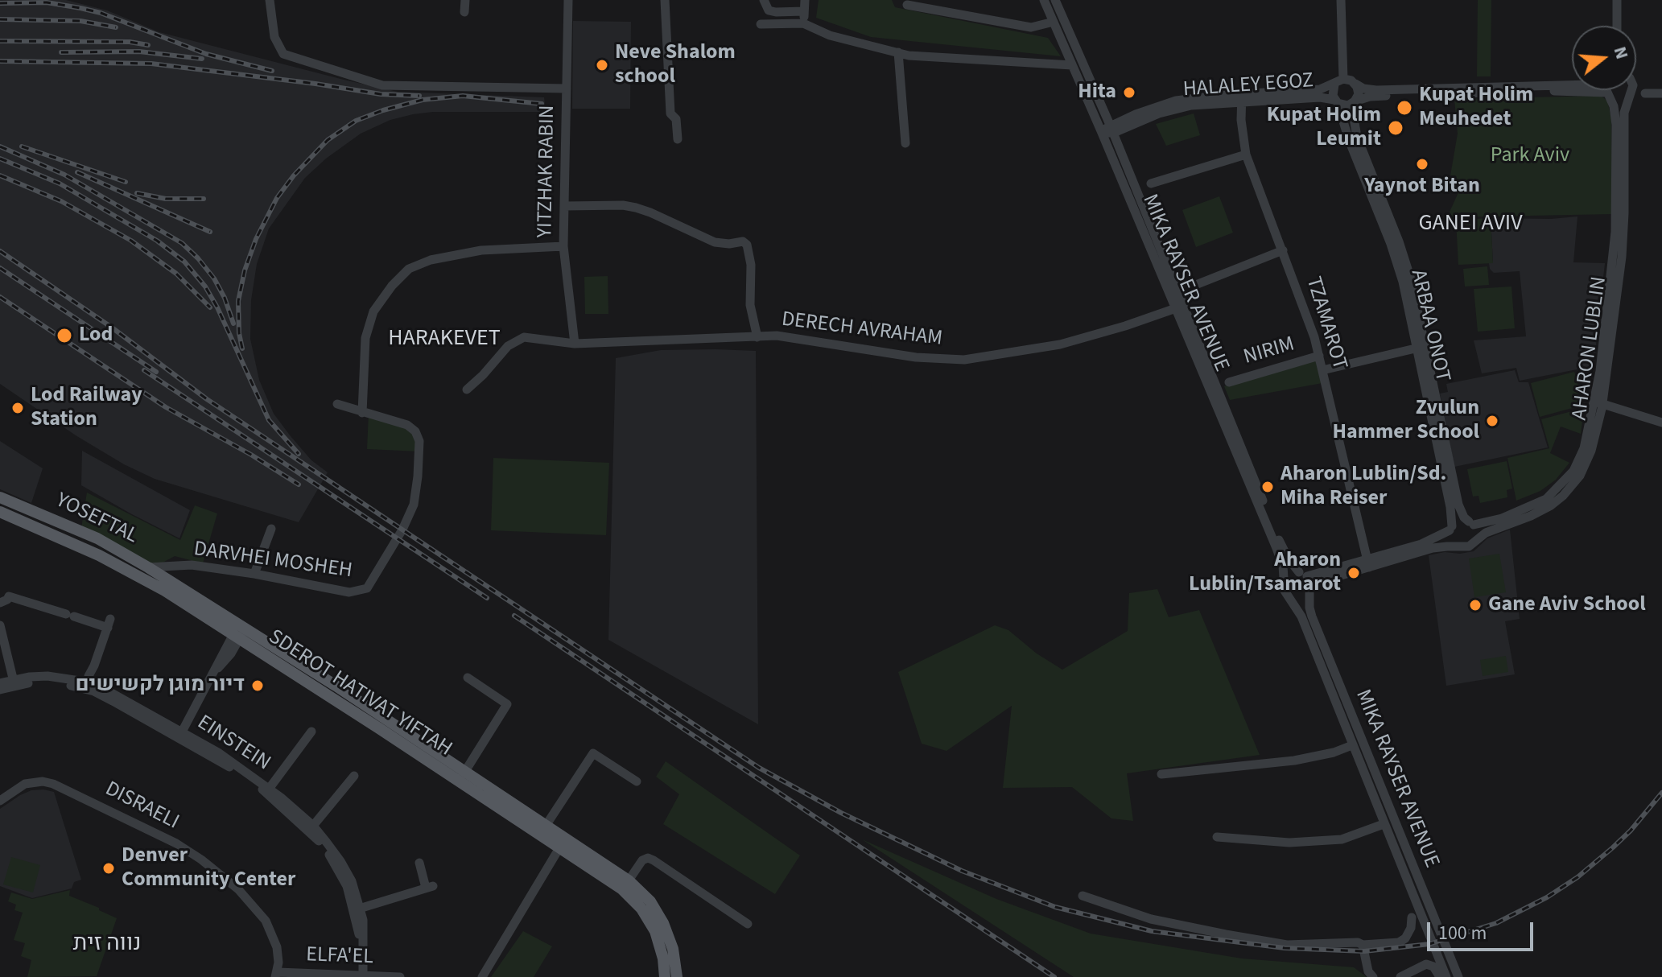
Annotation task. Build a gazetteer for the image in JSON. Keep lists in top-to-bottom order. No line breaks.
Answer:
{"streets":{"main road":["YOSEFTAL","SDEROT HATIVAT YIFTAH"],"street":["HALALEY EGOZ","YITZHAK RABIN","MIKA RAYSER AVENUE","TZAMAROT","ARBAA ONOT","DERECH AVRAHAM","AHARON LUBLIN","NIRIM","DARVHEI MOSHEH","EINSTEIN","DISRAELI","ELFA'EL"]},"crossings":[["HALALEY EGOZ","MIKA RAYSER AVENUE"],["HALALEY EGOZ","TZAMAROT"],["HALALEY EGOZ","ARBAA ONOT"],["YITZHAK RABIN","DERECH AVRAHAM"],["MIKA RAYSER AVENUE","DERECH AVRAHAM"],["TZAMAROT","NIRIM"],["ARBAA ONOT","AHARON LUBLIN"],["ARBAA ONOT","NIRIM"],["YOSEFTAL","DARVHEI MOSHEH"],["YOSEFTAL","SDEROT HATIVAT YIFTAH"],["DARVHEI MOSHEH","SDEROT HATIVAT YIFTAH"],["EINSTEIN","ELFA'EL"],["DISRAELI","ELFA'EL"]],"districts":["GANEI AVIV","HARAKEVET","נווה זית"],"parks":["Park Aviv"],"places":["Neve Shalom school","Hita","Kupat Holim Meuhedet","Kupat Holim Leumit","Yaynot Bitan","Lod","Lod Railway Station","Zvulun Hammer School","Aharon Lublin/Sd. Miha Reiser","Aharon Lublin/Tsamarot","Gane Aviv School","דיור מוגן לקשישים","Denver Community Center"],"scale_bar":"100 m","north":"right"}
